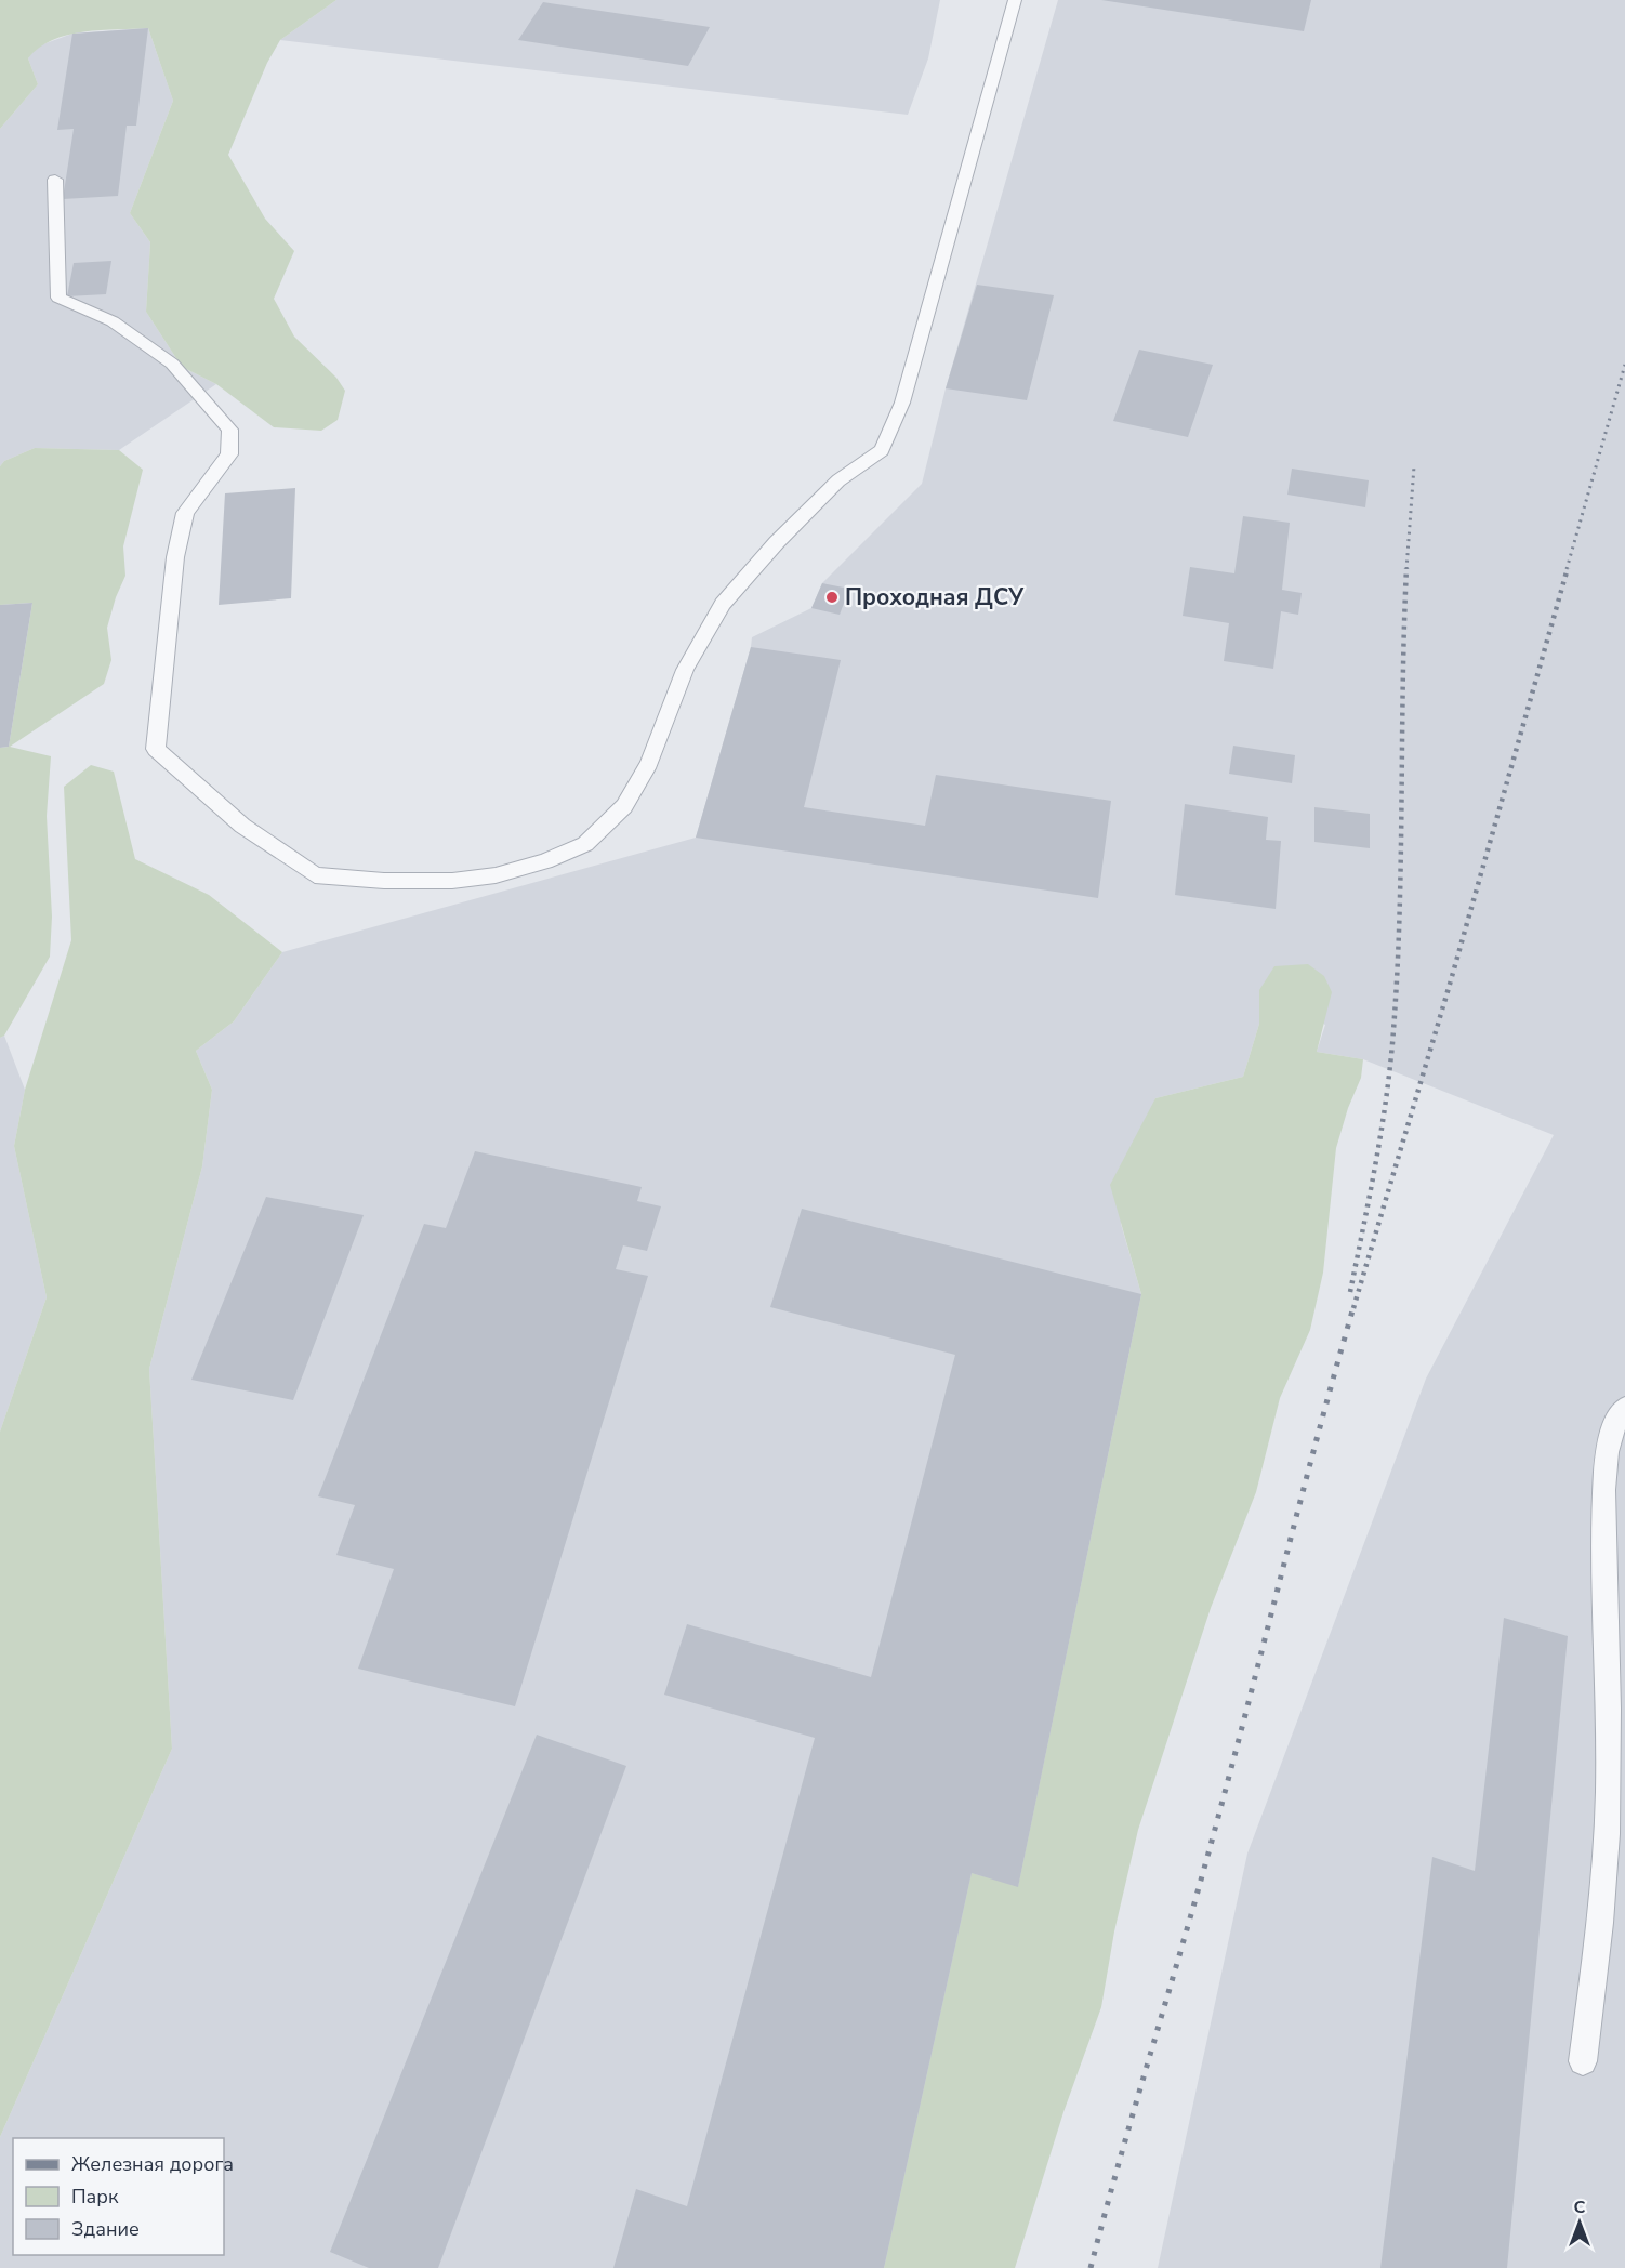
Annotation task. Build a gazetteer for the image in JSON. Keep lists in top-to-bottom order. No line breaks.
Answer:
{"places":["Проходная ДСУ"],"legend":["Железная дорога","Парк","Здание"],"north":"top"}
